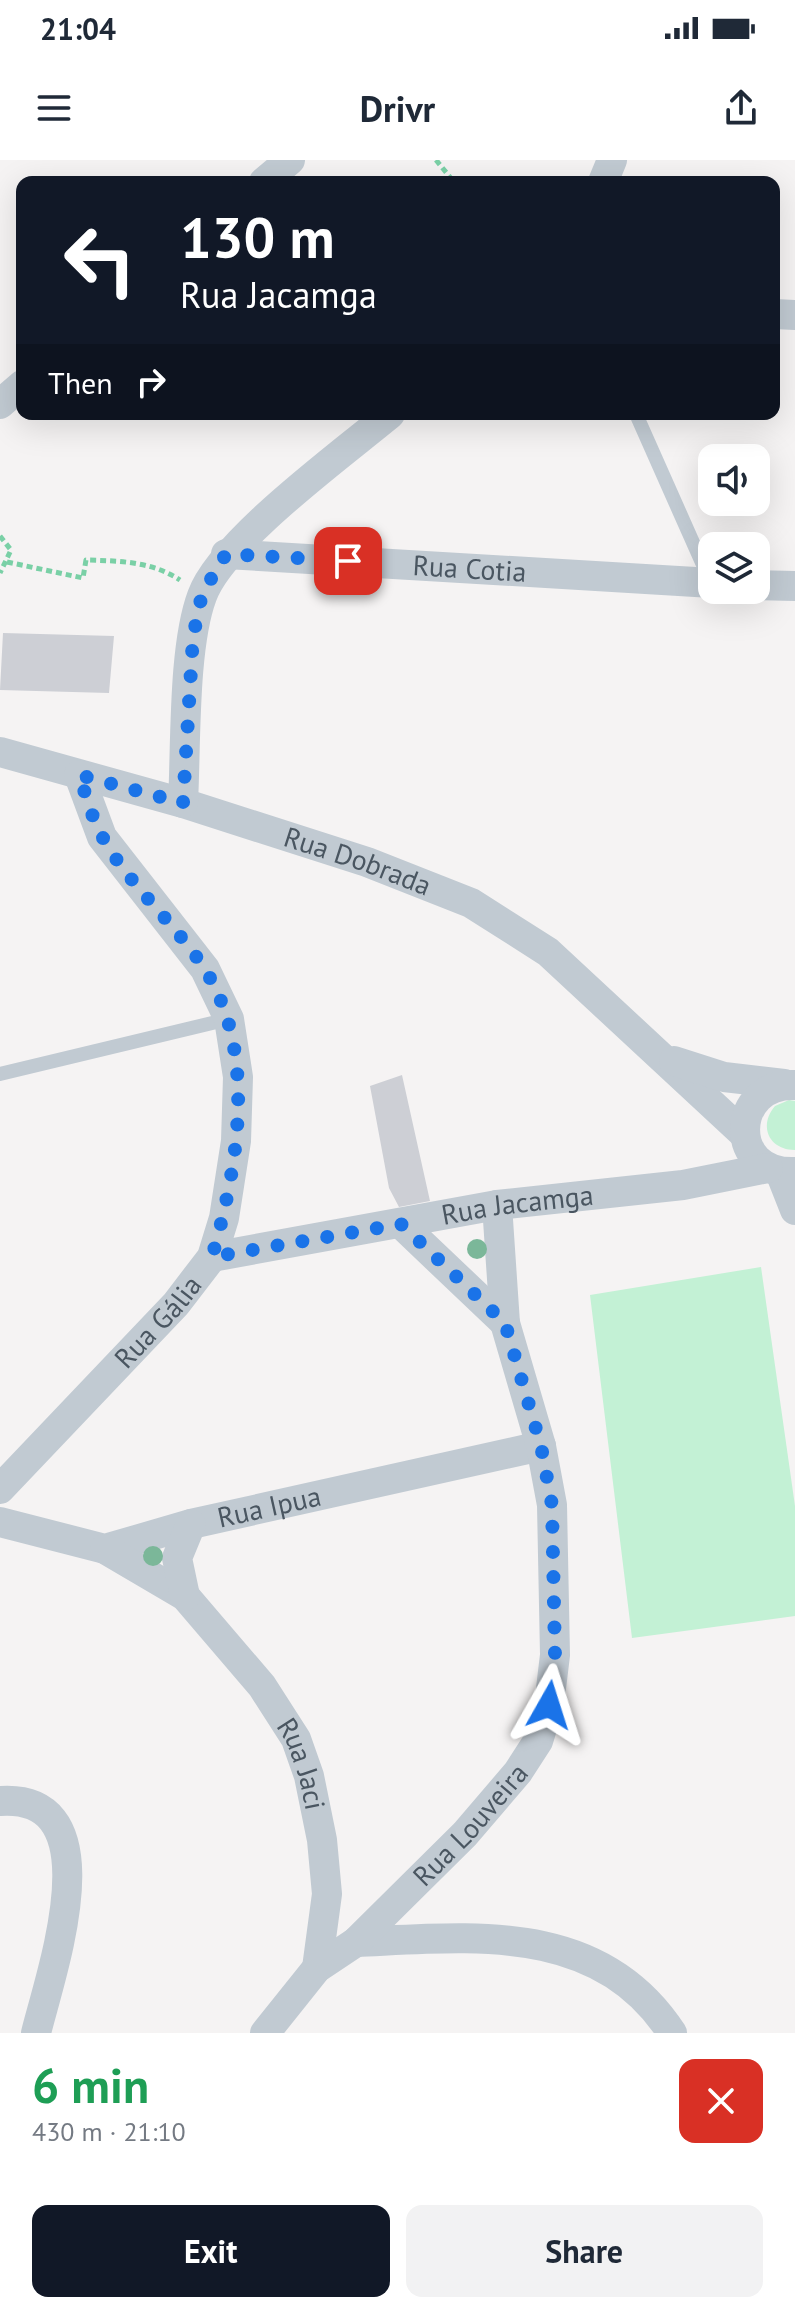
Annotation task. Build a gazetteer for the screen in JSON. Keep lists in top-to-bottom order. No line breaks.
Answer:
{"streets":{"street":["Rua Cotia","Rua Dobrada","Rua Jacamga","Rua Gália","Rua Ipua","Rua Jaci","Rua Louveira"]},"crossings":[["Rua Dobrada","Rua Jacamga"],["Rua Dobrada","Rua Gália"],["Rua Jacamga","Rua Gália"],["Rua Jacamga","Rua Louveira"],["Rua Ipua","Rua Jaci"],["Rua Ipua","Rua Louveira"],["Rua Jaci","Rua Louveira"]],"page":{"status":"21:04","header":"Drivr","turn":["130 m","Rua Jacamga"],"then":"Then","heading":["6 min","430 m · 21:10"],"buttons":["Exit","Share"]}}
